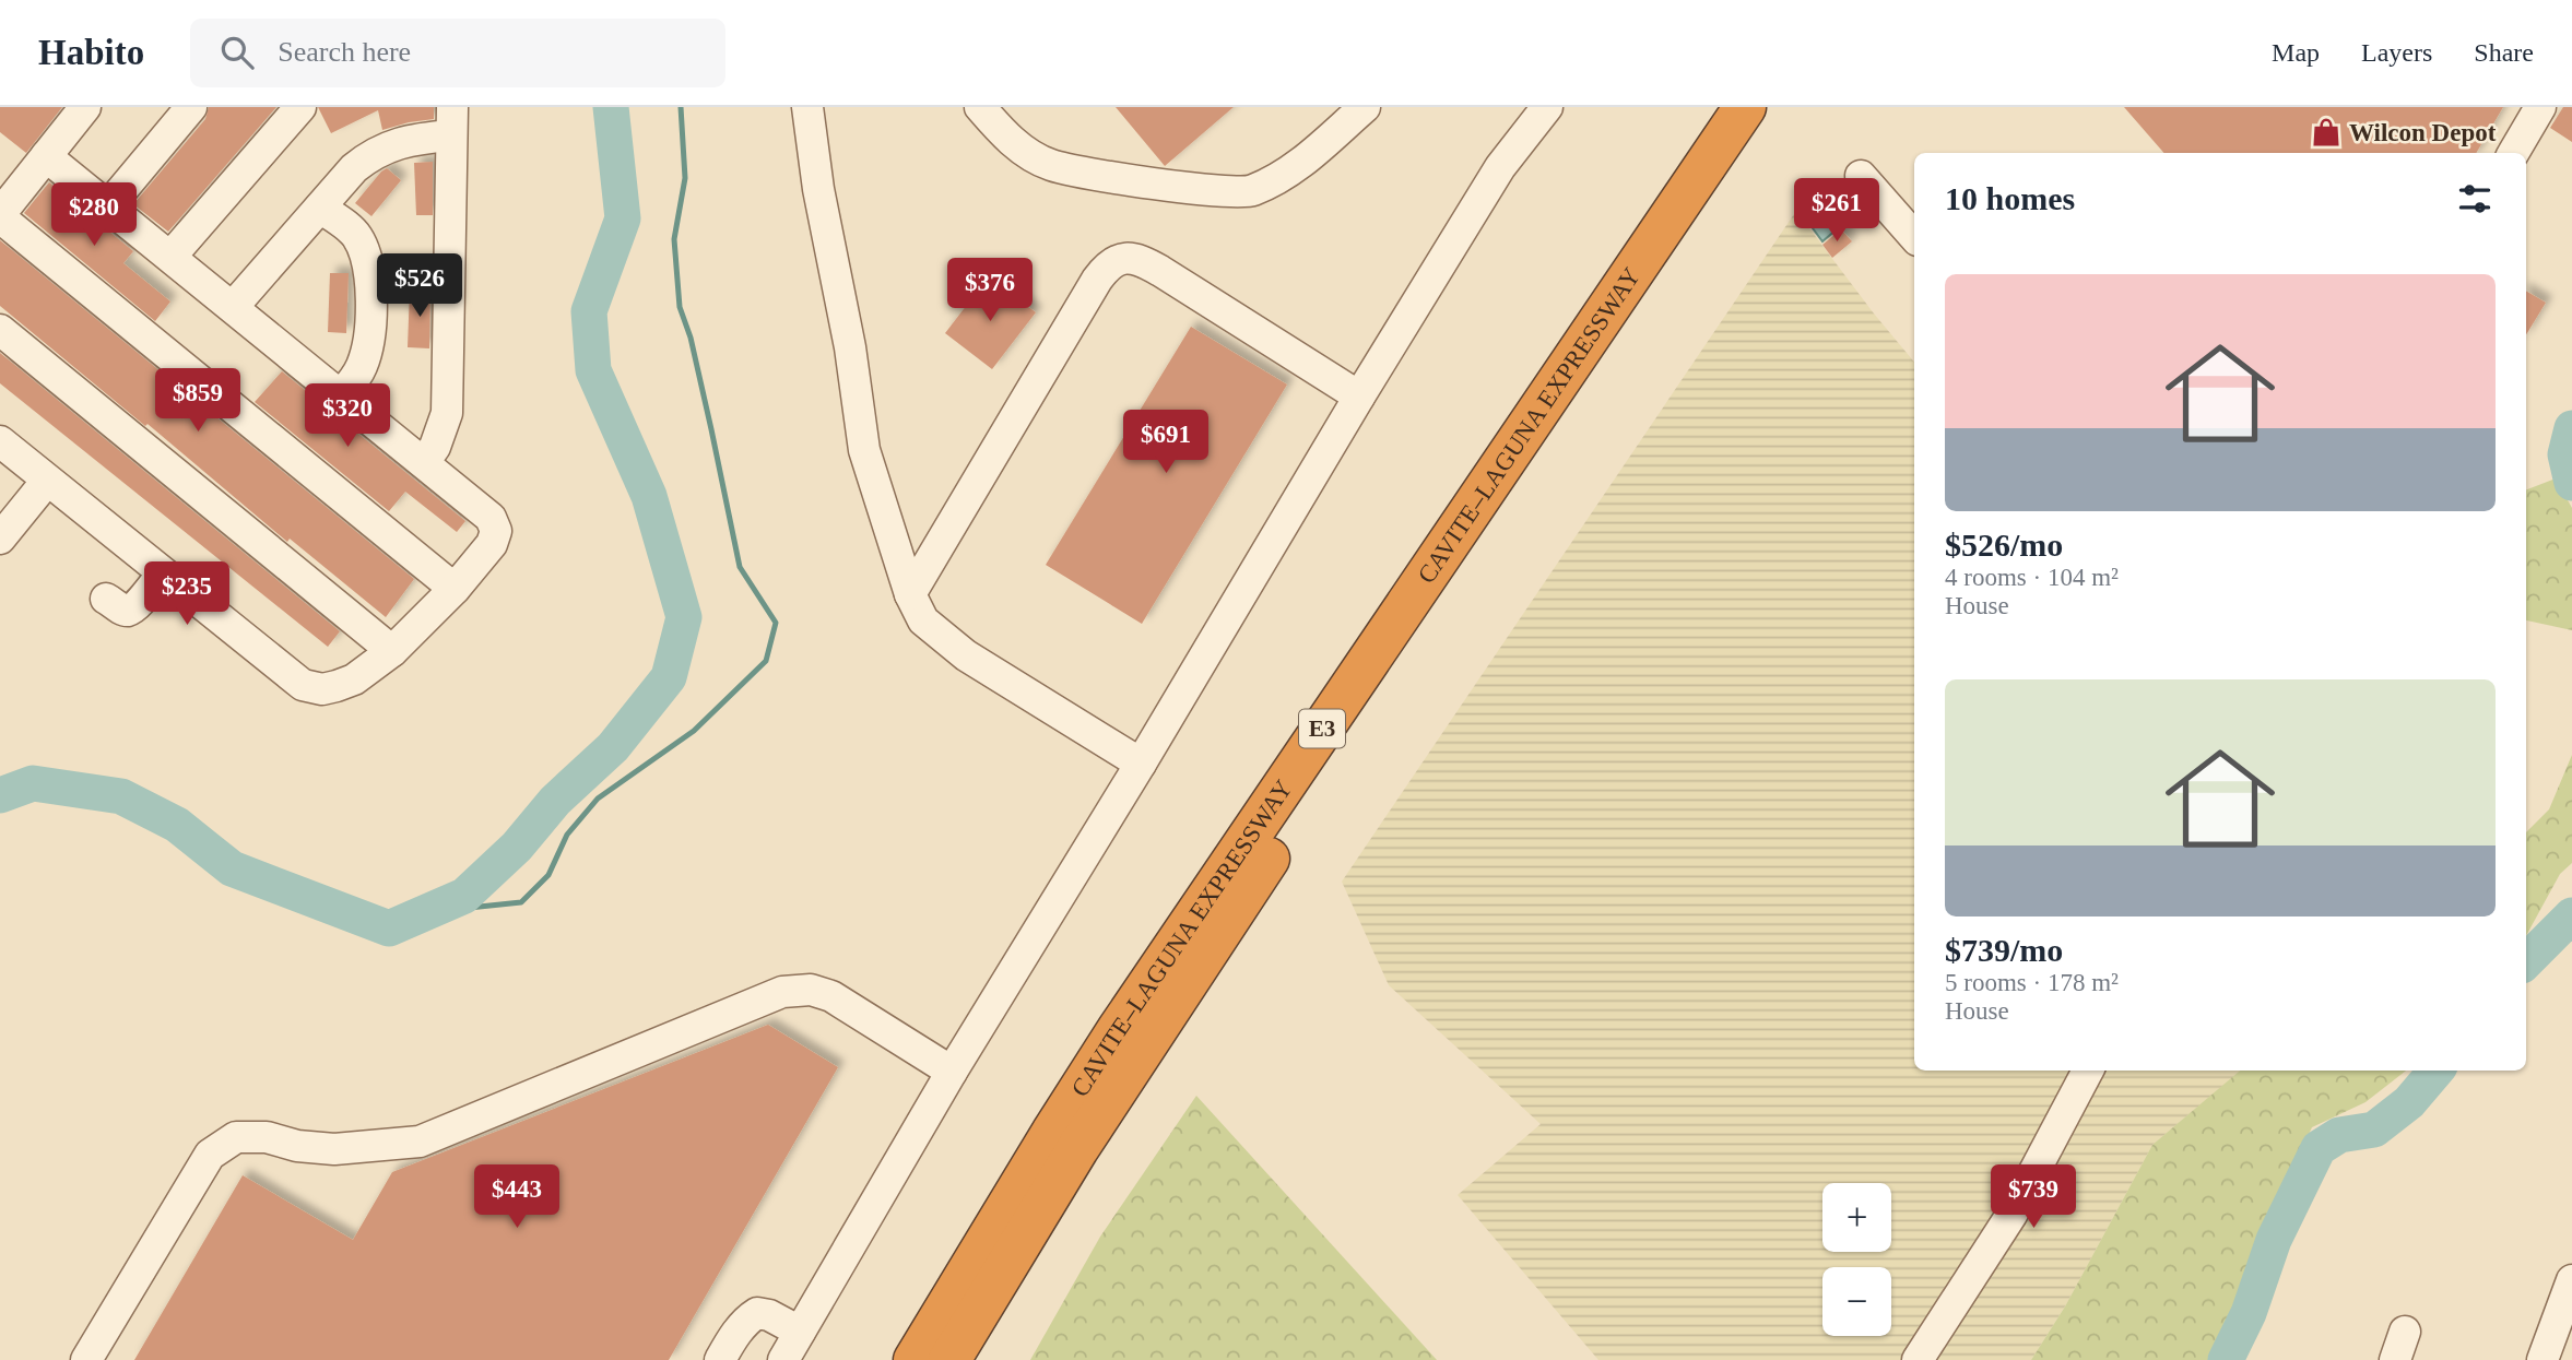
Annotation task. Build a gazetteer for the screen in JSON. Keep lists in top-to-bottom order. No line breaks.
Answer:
{"streets":{"highway":["CAVITE–LAGUNA EXPRESSWAY","E3"]},"places":{"shop":["Wilcon Depot"]},"page":{"header":"Habito","search":"Search here","nav":["Map","Layers","Share"],"heading":"10 homes","price":["$261","$280","$526","$376","$859","$320","$691","$235","$443","$739"],"list":[{"name":"$526/mo","note":"4 rooms · 104 m² · House"},{"name":"$739/mo","note":"5 rooms · 178 m² · House"}],"map_buttons":["+","−"]}}
